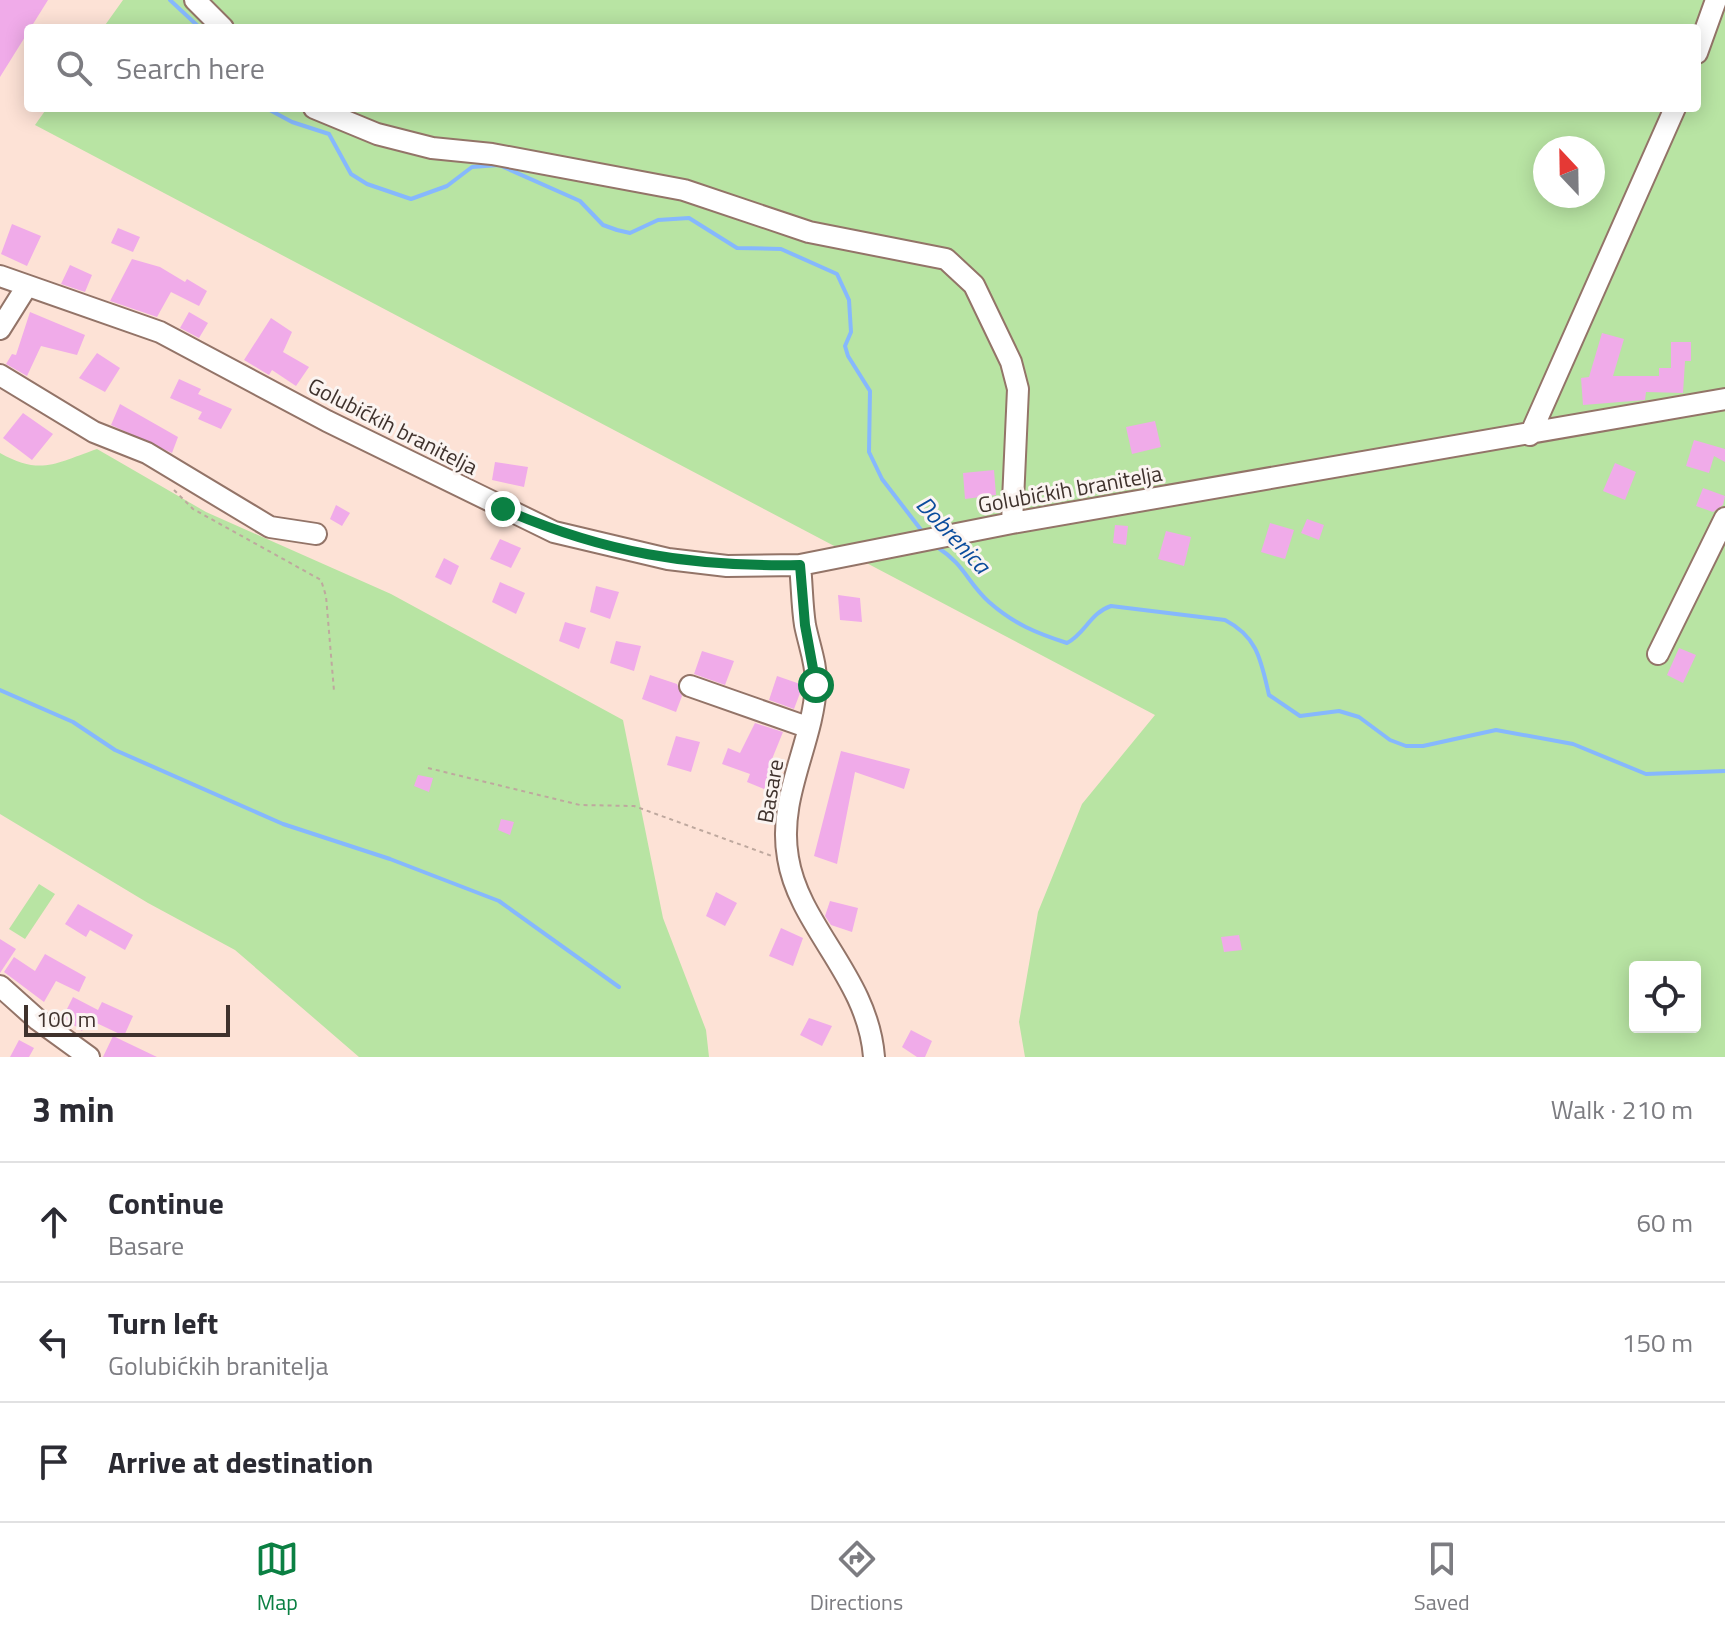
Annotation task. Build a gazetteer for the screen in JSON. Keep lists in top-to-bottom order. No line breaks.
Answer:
{"streets":{"street":["Golubićkih branitelja","Basare"]},"crossings":[["Golubićkih branitelja","Basare"]],"water":["Dobrenica"],"scale_bar":"100 m","north":"top","page":{"search":"Search here","scale":"100 m","heading":["3 min","Walk · 210 m"],"list":[["Continue","Basare","60 m"],["Turn left","Golubićkih branitelja","150 m"],"Arrive at destination"],"nav":["Map","Directions","Saved"]}}
